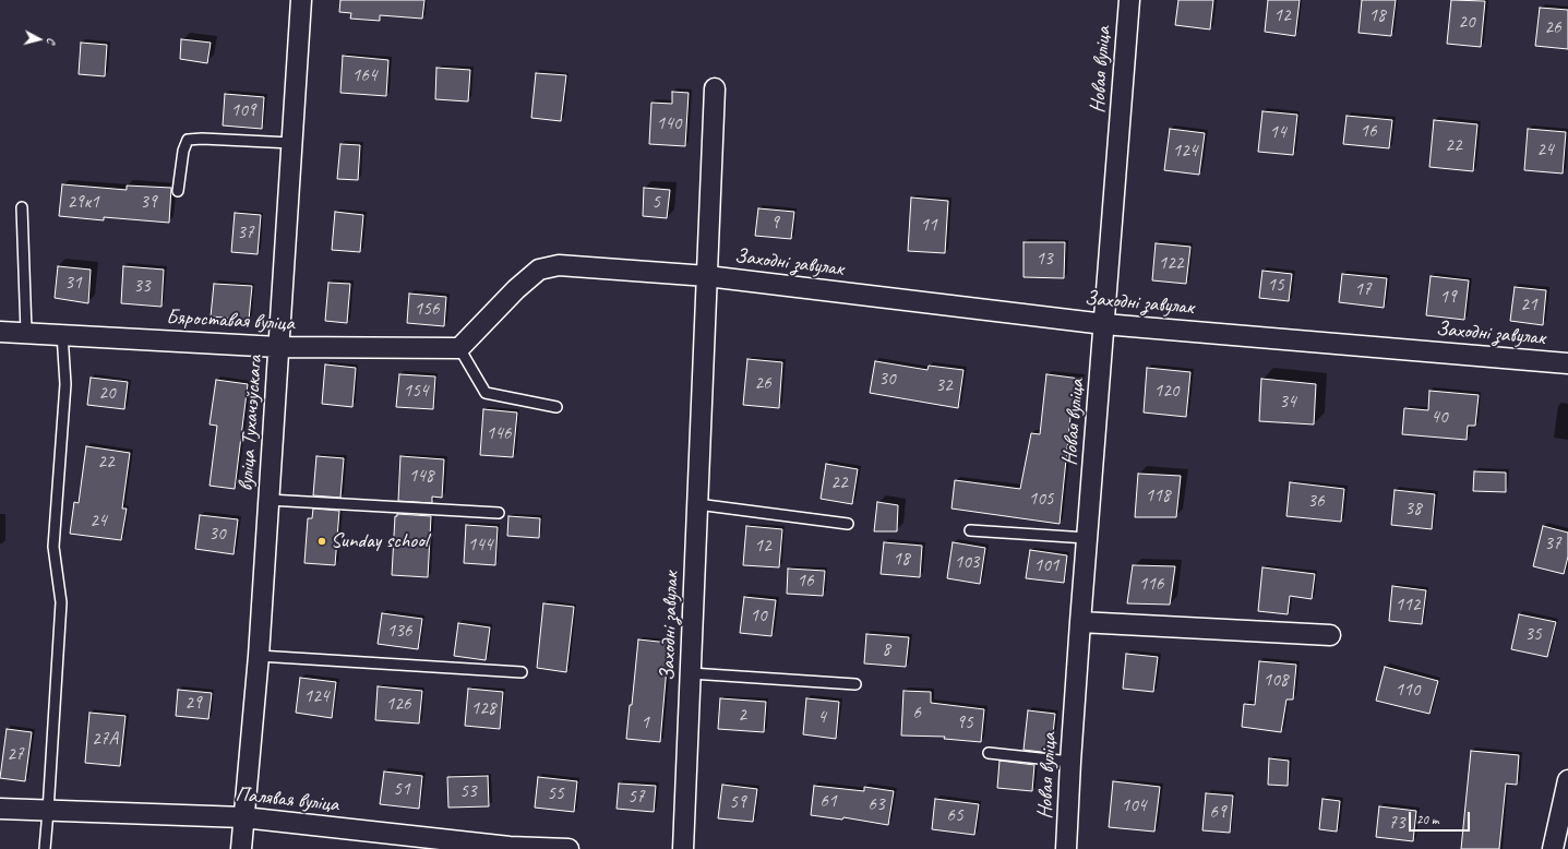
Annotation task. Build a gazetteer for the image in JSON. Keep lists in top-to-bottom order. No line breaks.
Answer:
{"streets":{"street":["Новая вуліца","Заходні завулак","Бяроставая вуліца","вуліца Тухачэўскага","Палявая вуліца"]},"crossings":[["Новая вуліца","Заходні завулак"],["Заходні завулак","Бяроставая вуліца"],["Бяроставая вуліца","вуліца Тухачэўскага"],["вуліца Тухачэўскага","Палявая вуліца"]],"places":["Sunday school"],"house_numbers":["12","18","20","26","164","109","140","16","14","22","24","124","29к1","39","5","9","11","37","13","122","31","15","33","17","19","21","156","30","26","32","154","120","20","34","40","146","22","148","22","118","105","36","38","24","30","37","144","12","18","103","101","16","116","112","10","136","35","8","108","110","124","29","126","128","6","2","4","1","95","27А","27","51","53","55","57","61","59","63","104","69","65","73"],"scale_bar":"20 m","north":"right"}
